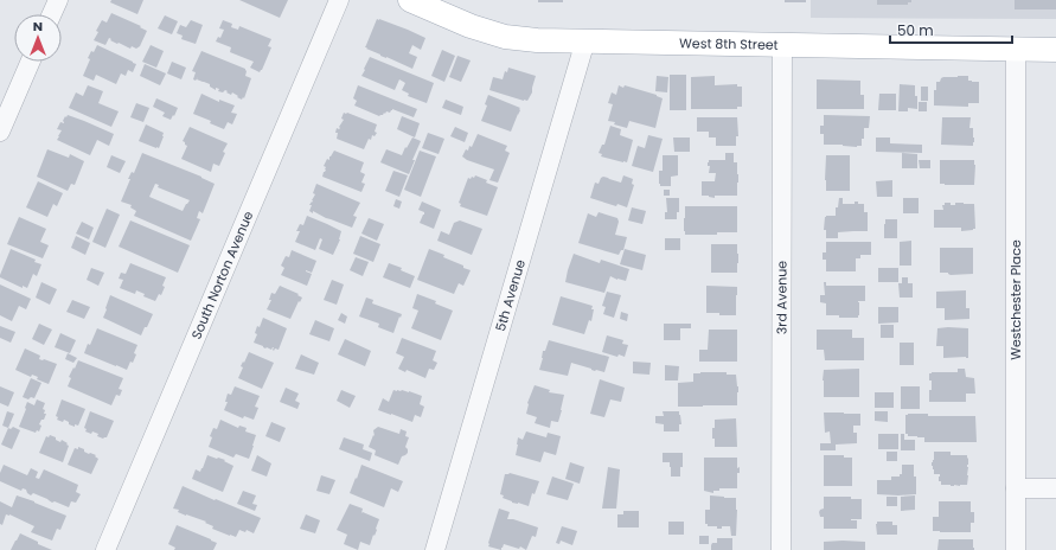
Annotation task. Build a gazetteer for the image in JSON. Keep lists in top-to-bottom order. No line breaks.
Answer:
{"streets":{"main road":["West 8th Street"],"street":["South Norton Avenue","5th Avenue","3rd Avenue","Westchester Place"]},"crossings":[["West 8th Street","5th Avenue"],["West 8th Street","3rd Avenue"],["West 8th Street","Westchester Place"]],"scale_bar":"50 m","north":"top"}
